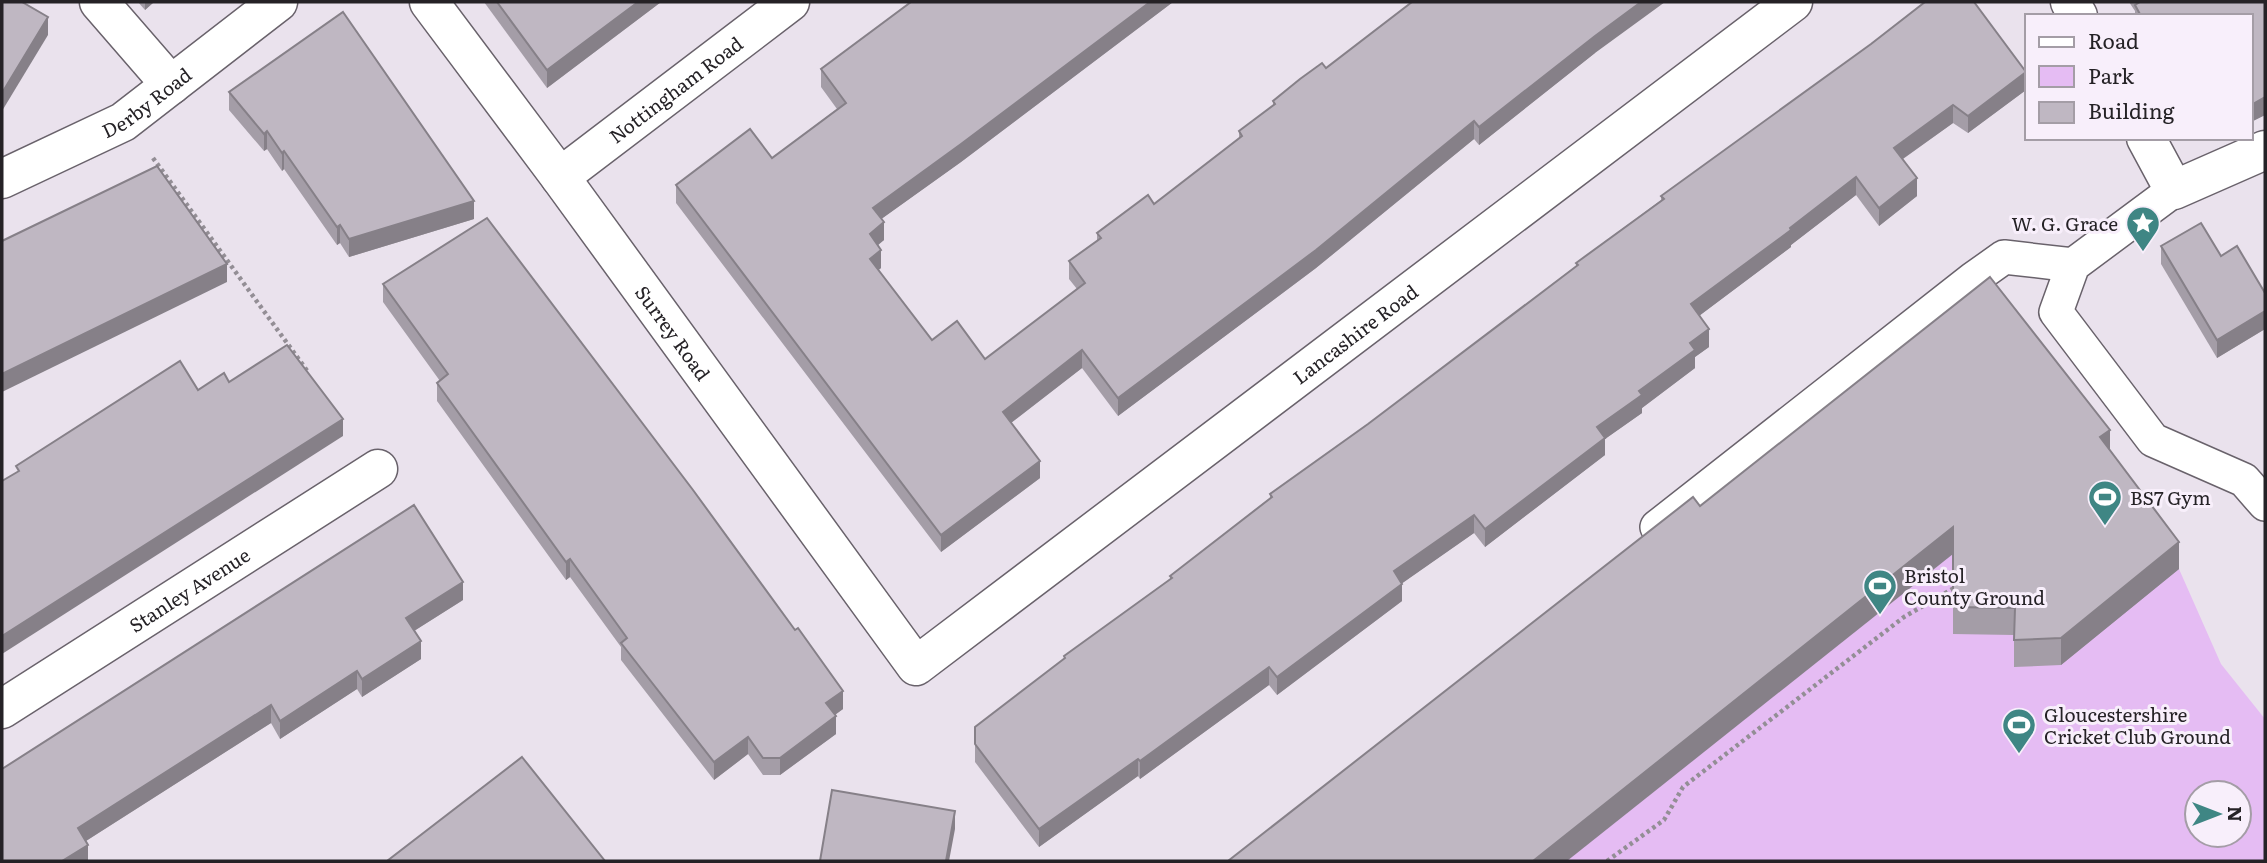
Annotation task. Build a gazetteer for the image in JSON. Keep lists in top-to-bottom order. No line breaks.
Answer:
{"streets":{"street":["Nottingham Road","Derby Road","Surrey Road","Lancashire Road","Stanley Avenue"]},"crossings":[["Nottingham Road","Surrey Road"],["Surrey Road","Lancashire Road"]],"places":{"place":["W. G. Grace"],"sports":["BS7 Gym","Bristol County Ground","Gloucestershire Cricket Club Ground"]},"legend":["Road","Park","Building"],"north":"right"}
